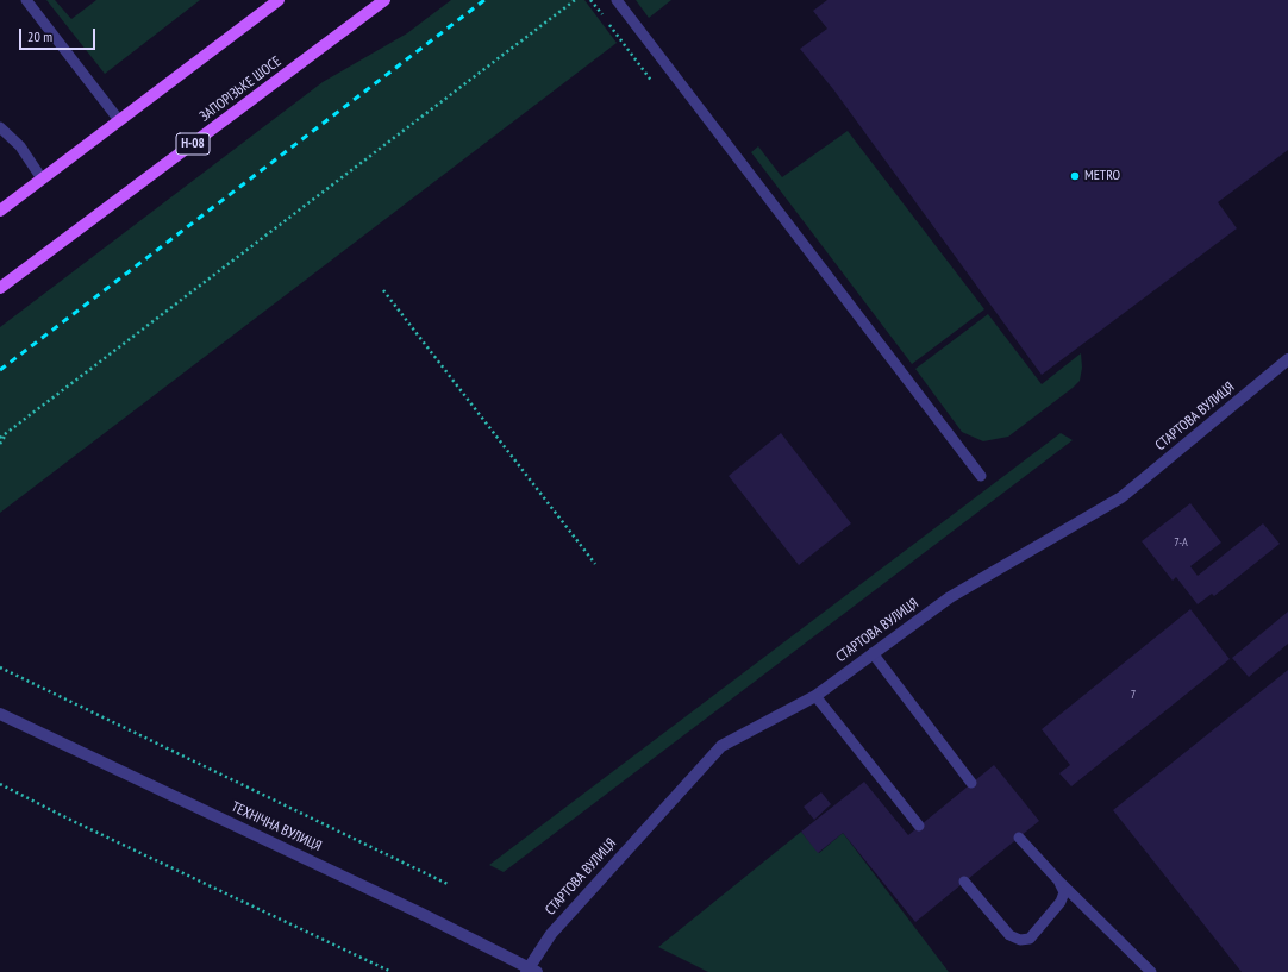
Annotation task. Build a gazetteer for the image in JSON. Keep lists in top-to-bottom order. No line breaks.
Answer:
{"streets":{"main road":["ЗАПОРІЗЬКЕ ШОСЕ","Н-08"],"street":["СТАРТОВА ВУЛИЦЯ","ТЕХНІЧНА ВУЛИЦЯ"]},"crossings":[["СТАРТОВА ВУЛИЦЯ","ТЕХНІЧНА ВУЛИЦЯ"]],"places":["METRO"],"house_numbers":["7-А","7"],"scale_bar":"20 m"}
